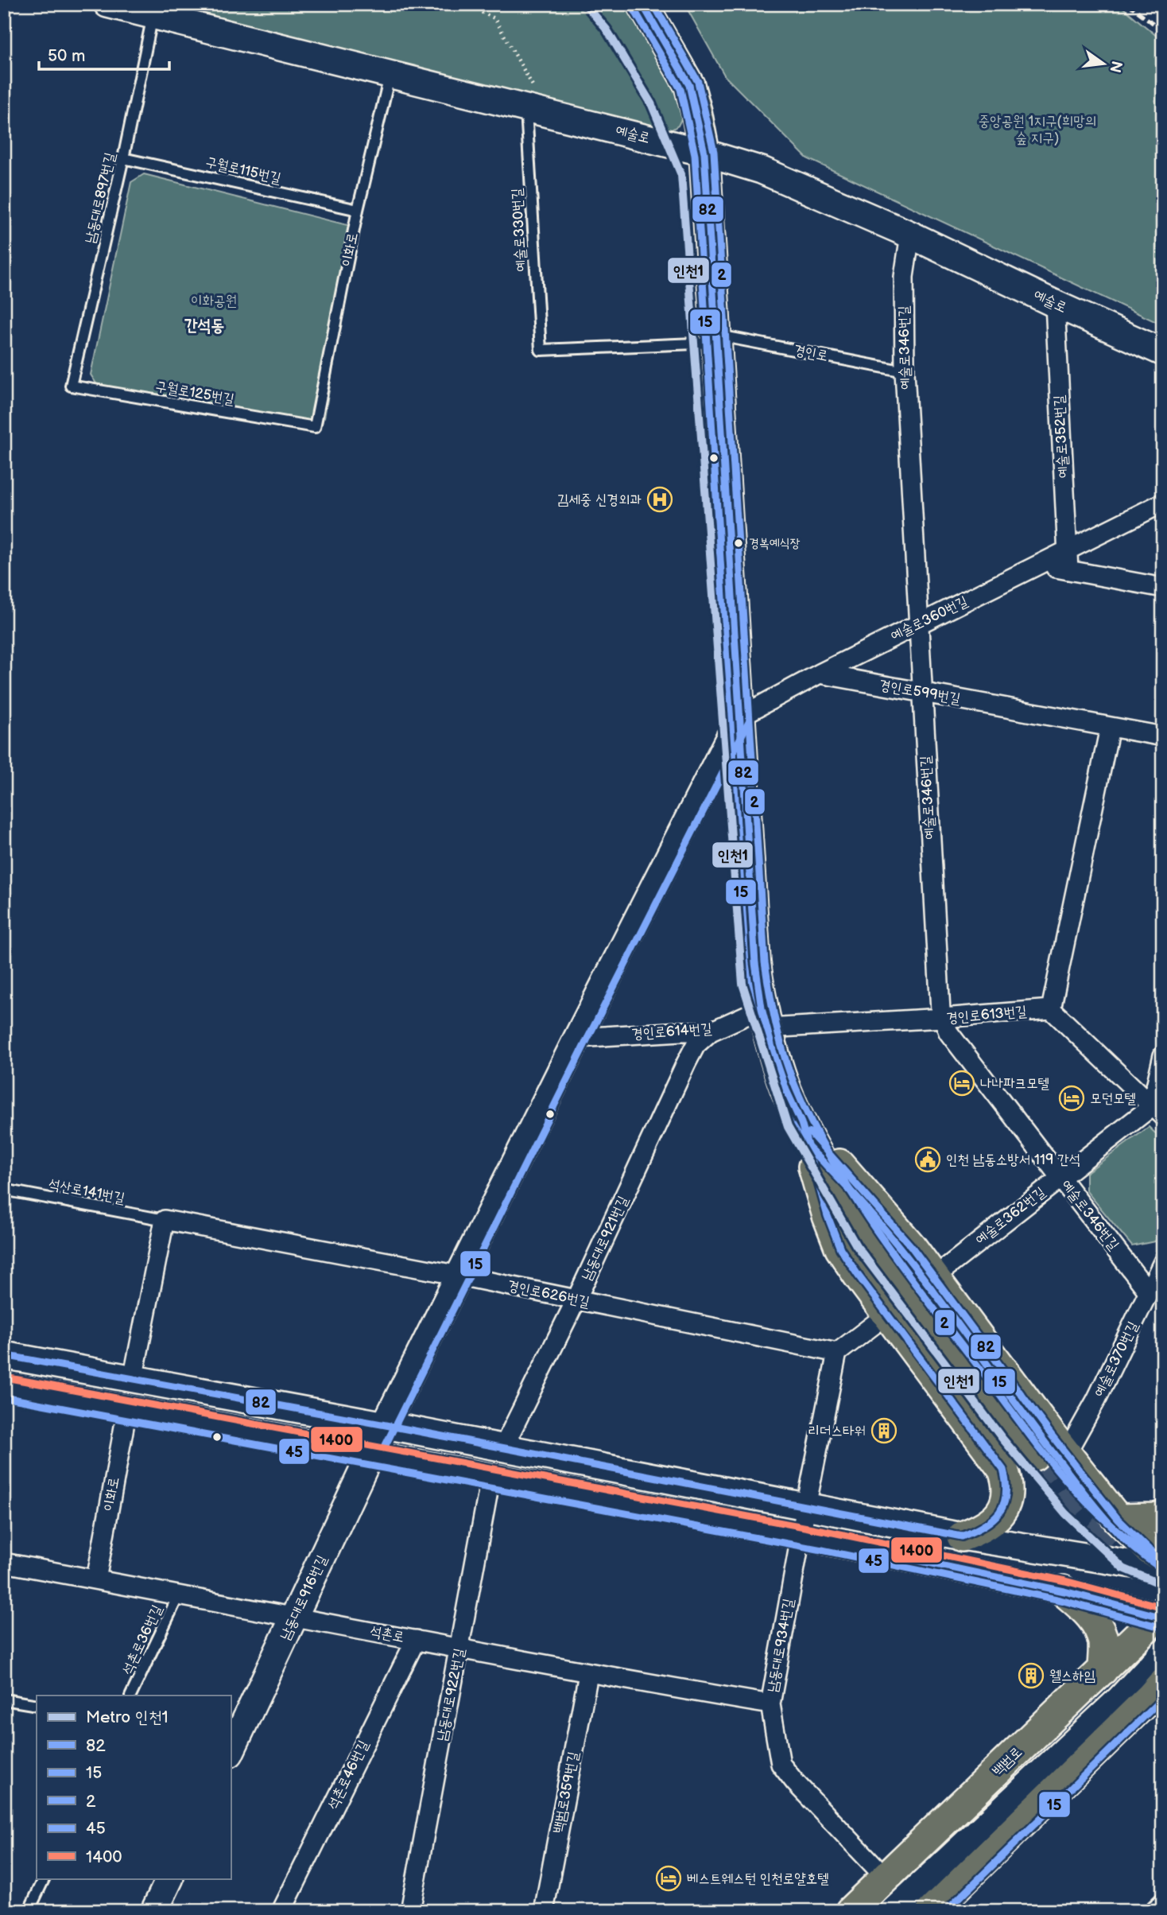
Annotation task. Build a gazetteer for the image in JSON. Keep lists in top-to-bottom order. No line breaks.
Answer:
{"streets":{"main road":["예술로","남동대로916번길","백범로"],"street":["이화로","예술로346번길","예술로352번길","예술로360번길","경인로599번길","경인로613번길","경인로614번길","예술로362번길","남동대로921번길","경인로626번길","예술로370번길","석촌로","남동대로934번길","남동대로922번길","석촌로46번길","백범로359번길"],"lane":["구월로115번길","남동대로897번길","예술로330번길","경인로","구월로125번길","석산로141번길","석촌로36번길"]},"crossings":[["예술로","남동대로897번길"],["예술로","예술로330번길"],["예술로","이화로"],["예술로","예술로346번길"],["예술로","예술로352번길"],["구월로115번길","남동대로897번길"],["구월로115번길","이화로"],["남동대로897번길","구월로125번길"],["예술로330번길","경인로"],["이화로","구월로125번길"],["이화로","석촌로"],["예술로346번길","경인로"],["예술로346번길","예술로360번길"],["예술로346번길","경인로599번길"],["예술로346번길","경인로613번길"],["예술로346번길","예술로362번길"],["예술로346번길","예술로370번길"],["예술로352번길","예술로360번길"],["예술로360번길","경인로599번길"],["경인로613번길","경인로614번길"],["경인로614번길","남동대로921번길"],["경인로614번길","남동대로916번길"],["석산로141번길","경인로626번길"],["남동대로921번길","경인로626번길"],["경인로626번길","남동대로916번길"],["경인로626번길","남동대로934번길"],["남동대로916번길","석촌로"],["석촌로","석촌로36번길"],["석촌로","남동대로934번길"],["석촌로","남동대로922번길"],["석촌로","석촌로46번길"],["석촌로","백범로359번길"],["남동대로934번길","백범로"]],"districts":["간석동"],"parks":["중앙공원 1지구(희망의 숲 지구)","이화공원"],"places":{"hospital":["김세중 신경외과"],"other":["경복예식장"],"hotel":["나나파크모텔","모던모텔","베스트웨스턴 인천로얄호텔"],"public building":["인천 남동소방서 119 간석"],"building":["리더스타워","웰스하임"]},"lines":["metro line 인천1","transit line 82","transit line 2","transit line 15","transit line 1400","transit line 45"],"legend":["Metro 인천1","82","15","2","45","1400"],"scale_bar":"50 m","north":"right"}
